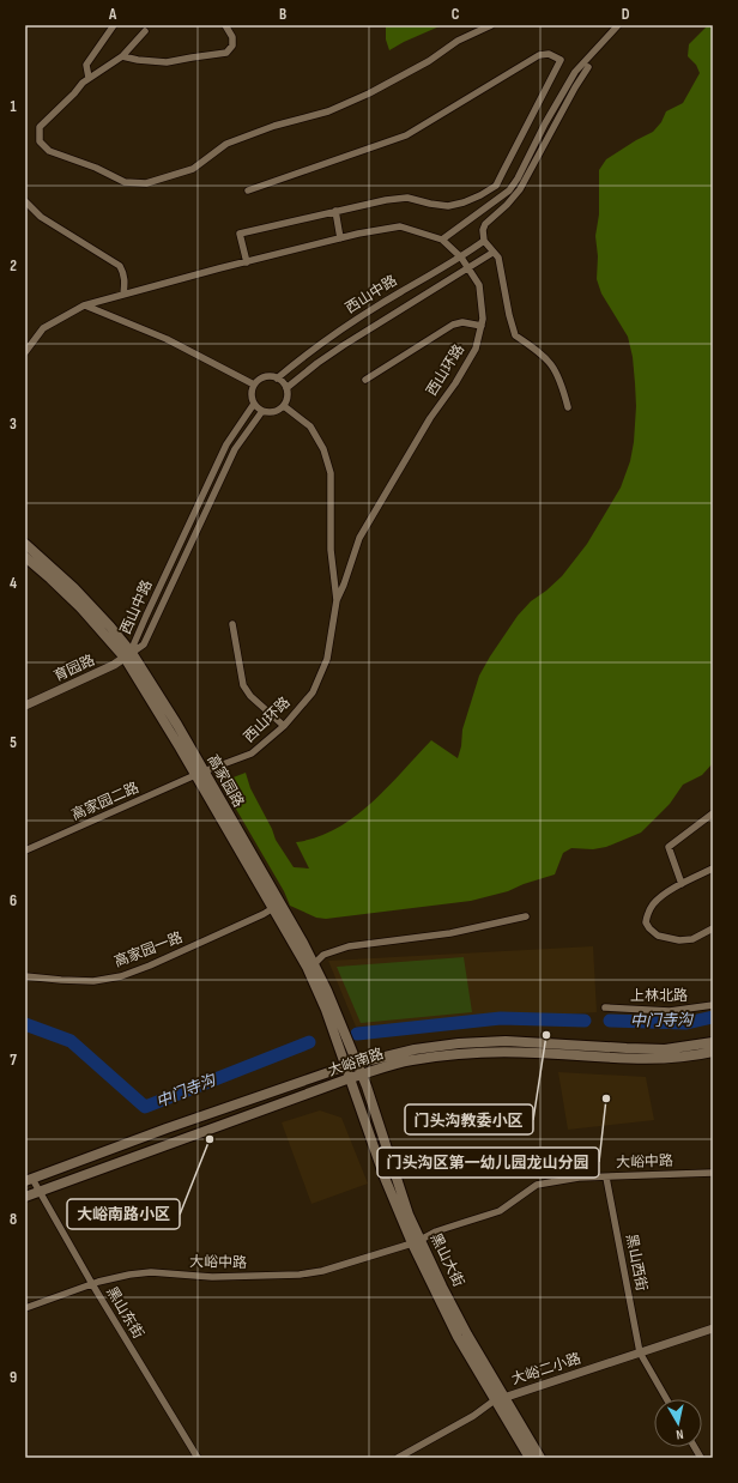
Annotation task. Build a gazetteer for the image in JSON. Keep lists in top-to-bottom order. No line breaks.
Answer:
{"streets":{"main road":["高家园路","大峪南路","黑山大街"],"street":["西山中路","西山环路","育园路","高家园二路","高家园一路","上林北路","大峪中路","黑山西街","黑山东街","大峪二小路"]},"crossings":[["西山中路","西山环路"],["西山中路","育园路"],["西山中路","高家园路"],["西山环路","高家园路"],["西山环路","高家园二路"],["育园路","高家园路"],["高家园路","高家园二路"],["高家园路","高家园一路"],["高家园路","大峪南路"],["高家园路","黑山大街"],["大峪南路","黑山大街"],["大峪南路","黑山东街"],["大峪中路","黑山大街"],["大峪中路","黑山西街"],["大峪中路","黑山东街"],["黑山大街","大峪二小路"],["黑山西街","大峪二小路"]],"water":["中门寺沟"],"places":["门头沟教委小区","门头沟区第一幼儿园龙山分园","大峪南路小区"],"north":"bottom","grid":{"columns":["A","B","C","D"],"rows":["1","2","3","4","5","6","7","8","9"]}}
